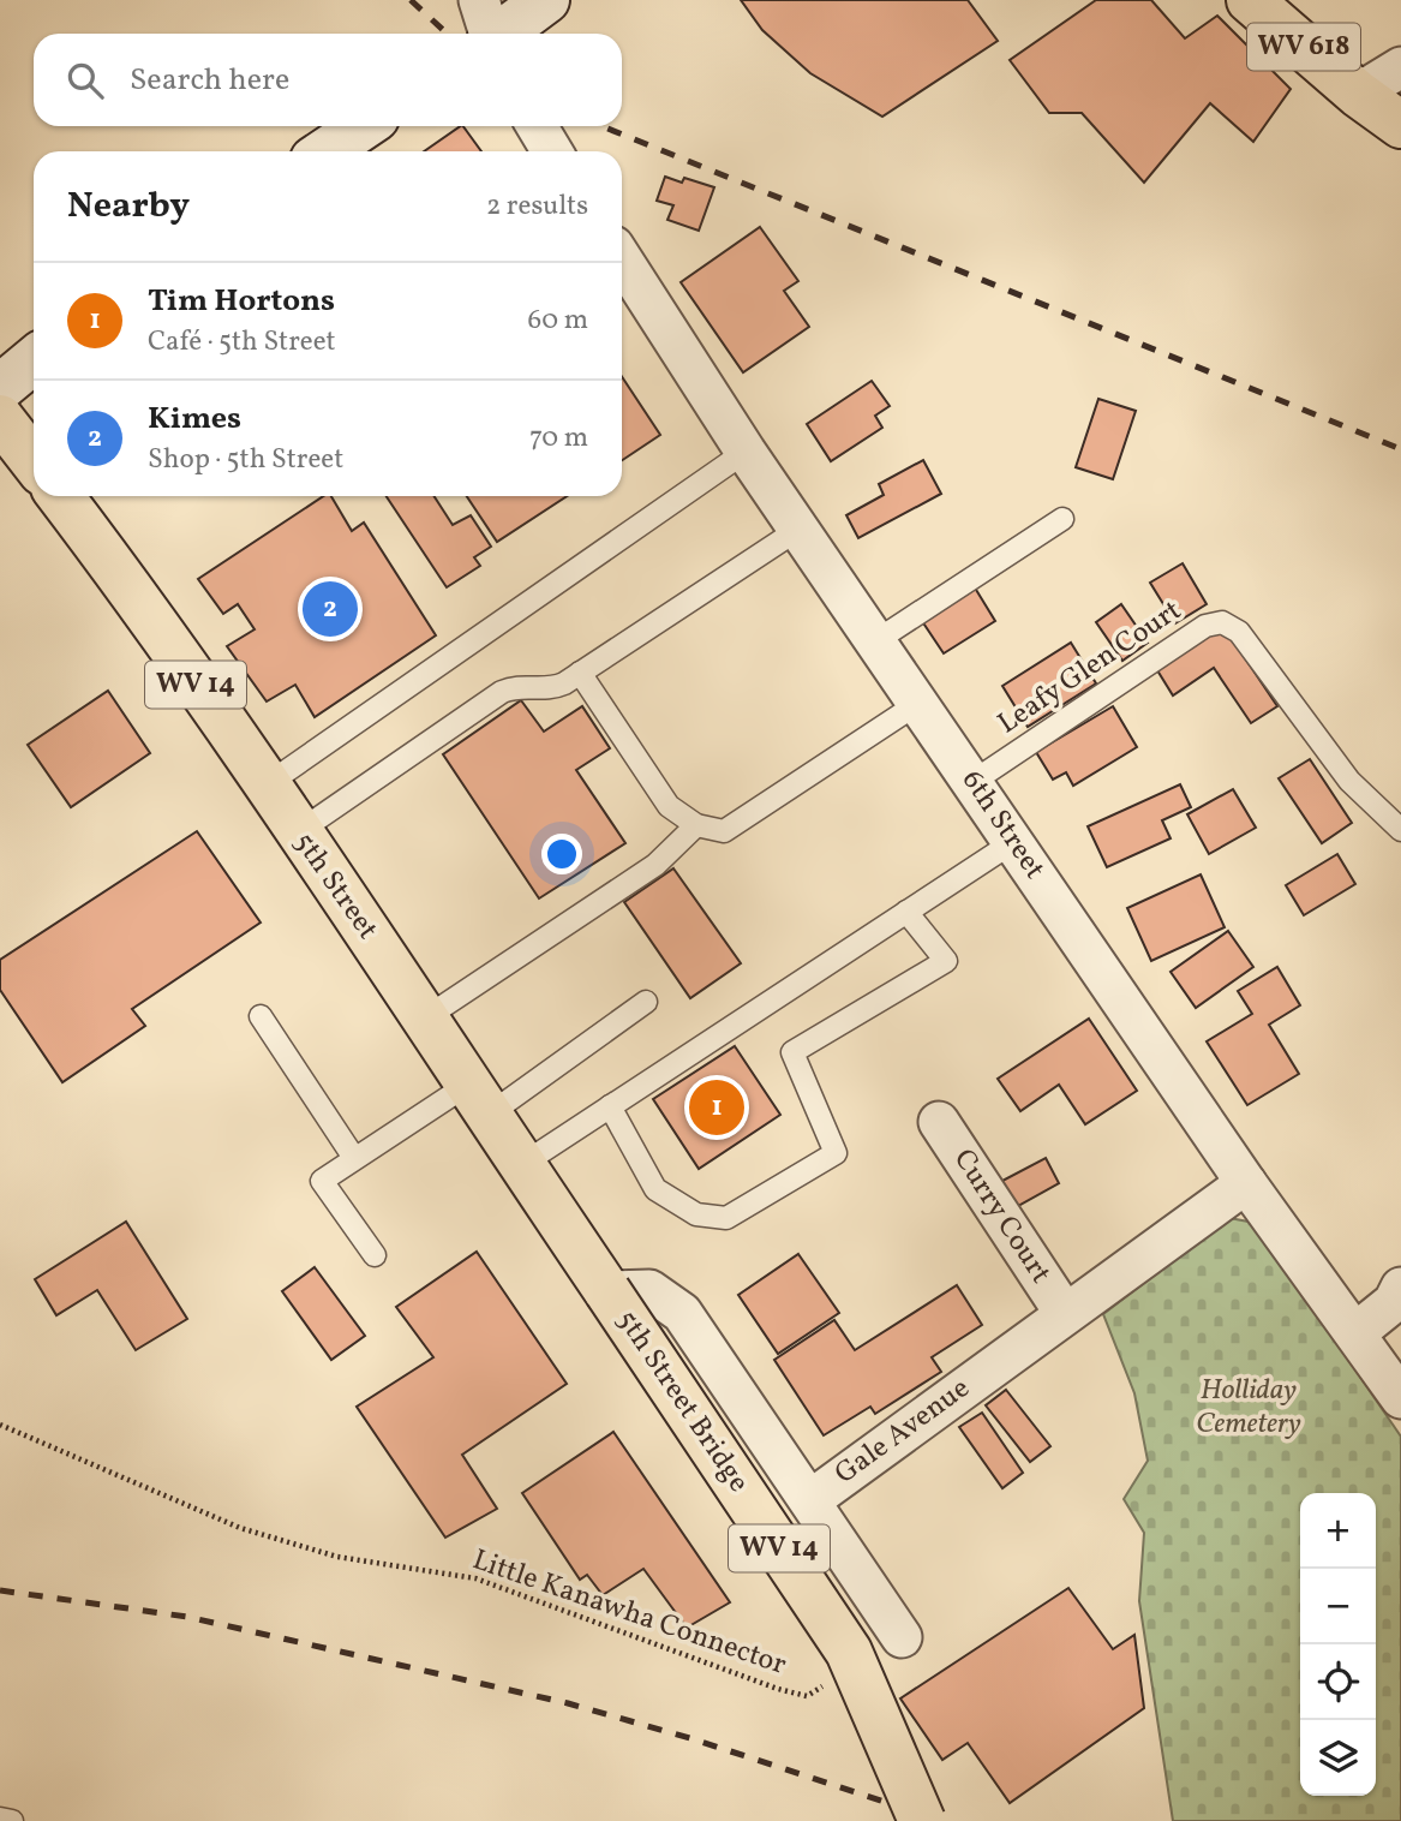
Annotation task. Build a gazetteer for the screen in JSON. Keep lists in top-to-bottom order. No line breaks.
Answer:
{"streets":{"main road":["WV 618","WV 14","5th Street","5th Street Bridge"],"street":["6th Street","Curry Court","Gale Avenue"],"lane":["Leafy Glen Court"],"path":["Little Kanawha Connector"]},"crossings":[["Leafy Glen Court","6th Street"],["6th Street","Gale Avenue"],["5th Street","5th Street Bridge"],["5th Street","Gale Avenue"],["Curry Court","Gale Avenue"],["5th Street Bridge","Gale Avenue"]],"parks":["Holliday Cemetery"],"page":{"search":"Search here","heading":["Nearby","2 results"],"list":[{"mark":"1","name":"Tim Hortons","note":"Café · 5th Street","value":"60 m"},{"mark":"2","name":"Kimes","note":"Shop · 5th Street","value":"70 m"}],"pins":["2","1"],"map_buttons":["+","−"]}}
